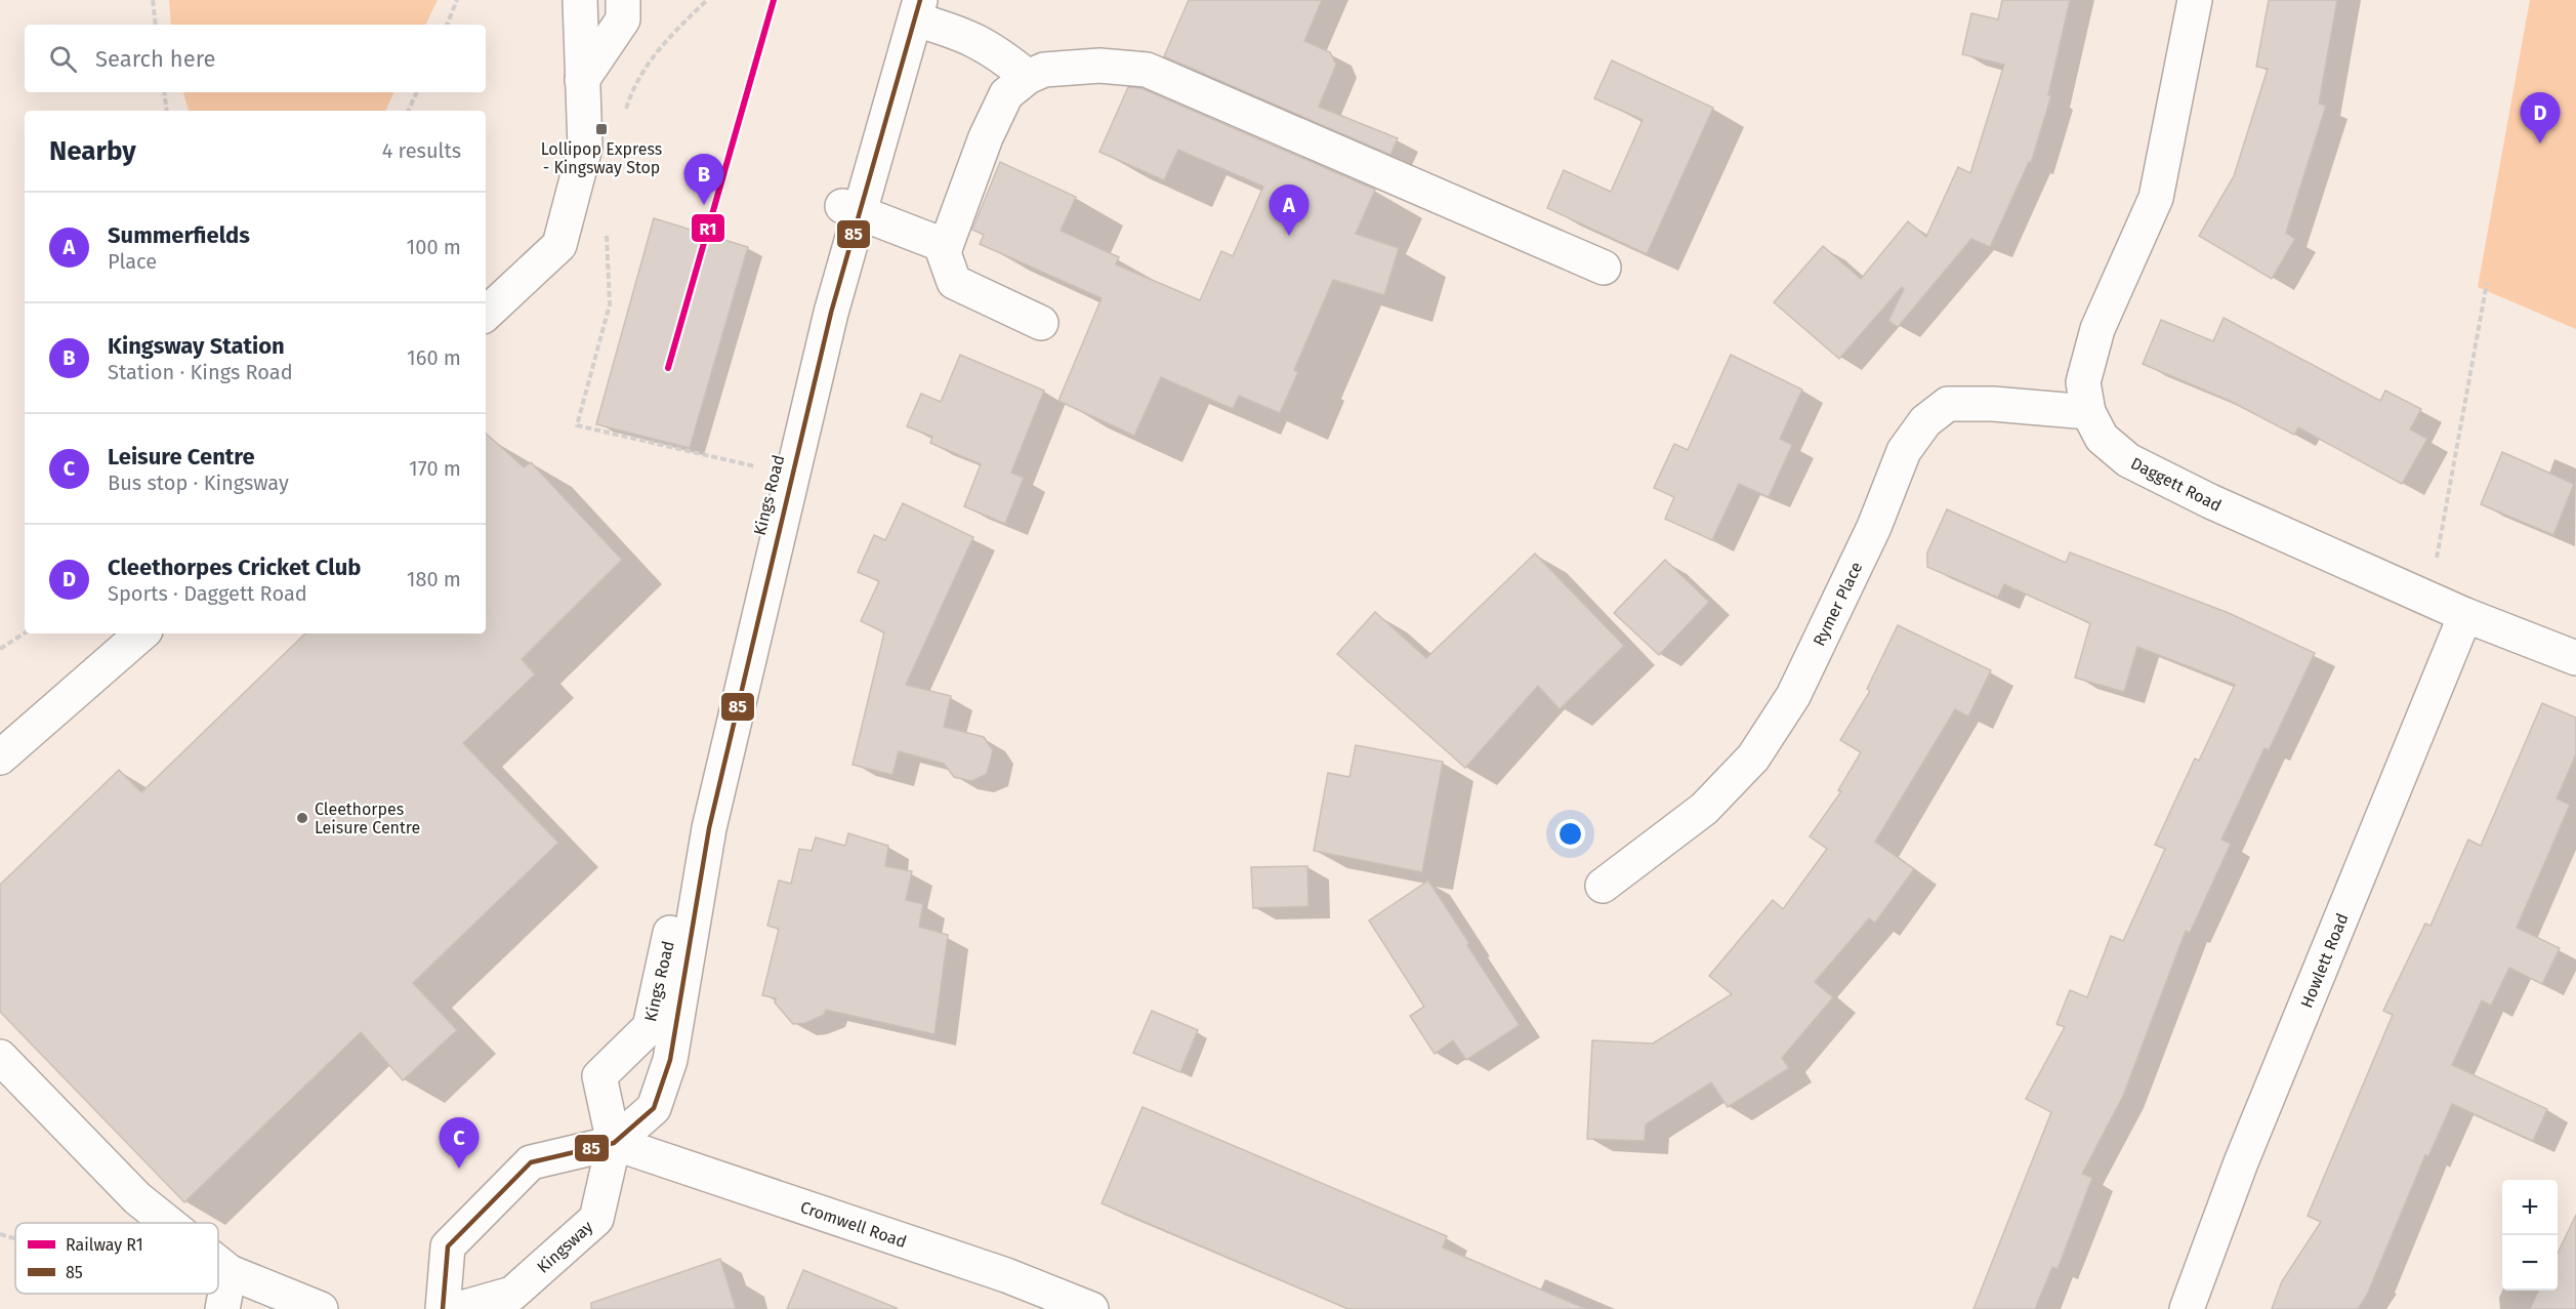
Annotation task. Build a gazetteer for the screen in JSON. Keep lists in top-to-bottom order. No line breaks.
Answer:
{"streets":{"street":["Daggett Road","Kings Road","Rymer Place","Howlett Road","Cromwell Road","Kingsway"]},"crossings":[["Daggett Road","Rymer Place"],["Daggett Road","Howlett Road"],["Kings Road","Cromwell Road"],["Kings Road","Kingsway"],["Cromwell Road","Kingsway"]],"places":{"transit":["Lollipop Express - Kingsway Stop"],"other":["Cleethorpes Leisure Centre"]},"lines":["rail line R1","transit line 85"],"legend":["Railway R1","85"],"page":{"search":"Search here","pins":["D","B","A","C"],"heading":["Nearby","4 results"],"list":[{"mark":"A","name":"Summerfields","note":"Place","value":"100 m"},{"mark":"B","name":"Kingsway Station","note":"Station · Kings Road","value":"160 m"},{"mark":"C","name":"Leisure Centre","note":"Bus stop · Kingsway","value":"170 m"},{"mark":"D","name":"Cleethorpes Cricket Club","note":"Sports · Daggett Road","value":"180 m"}],"map_buttons":["+","−"]}}
